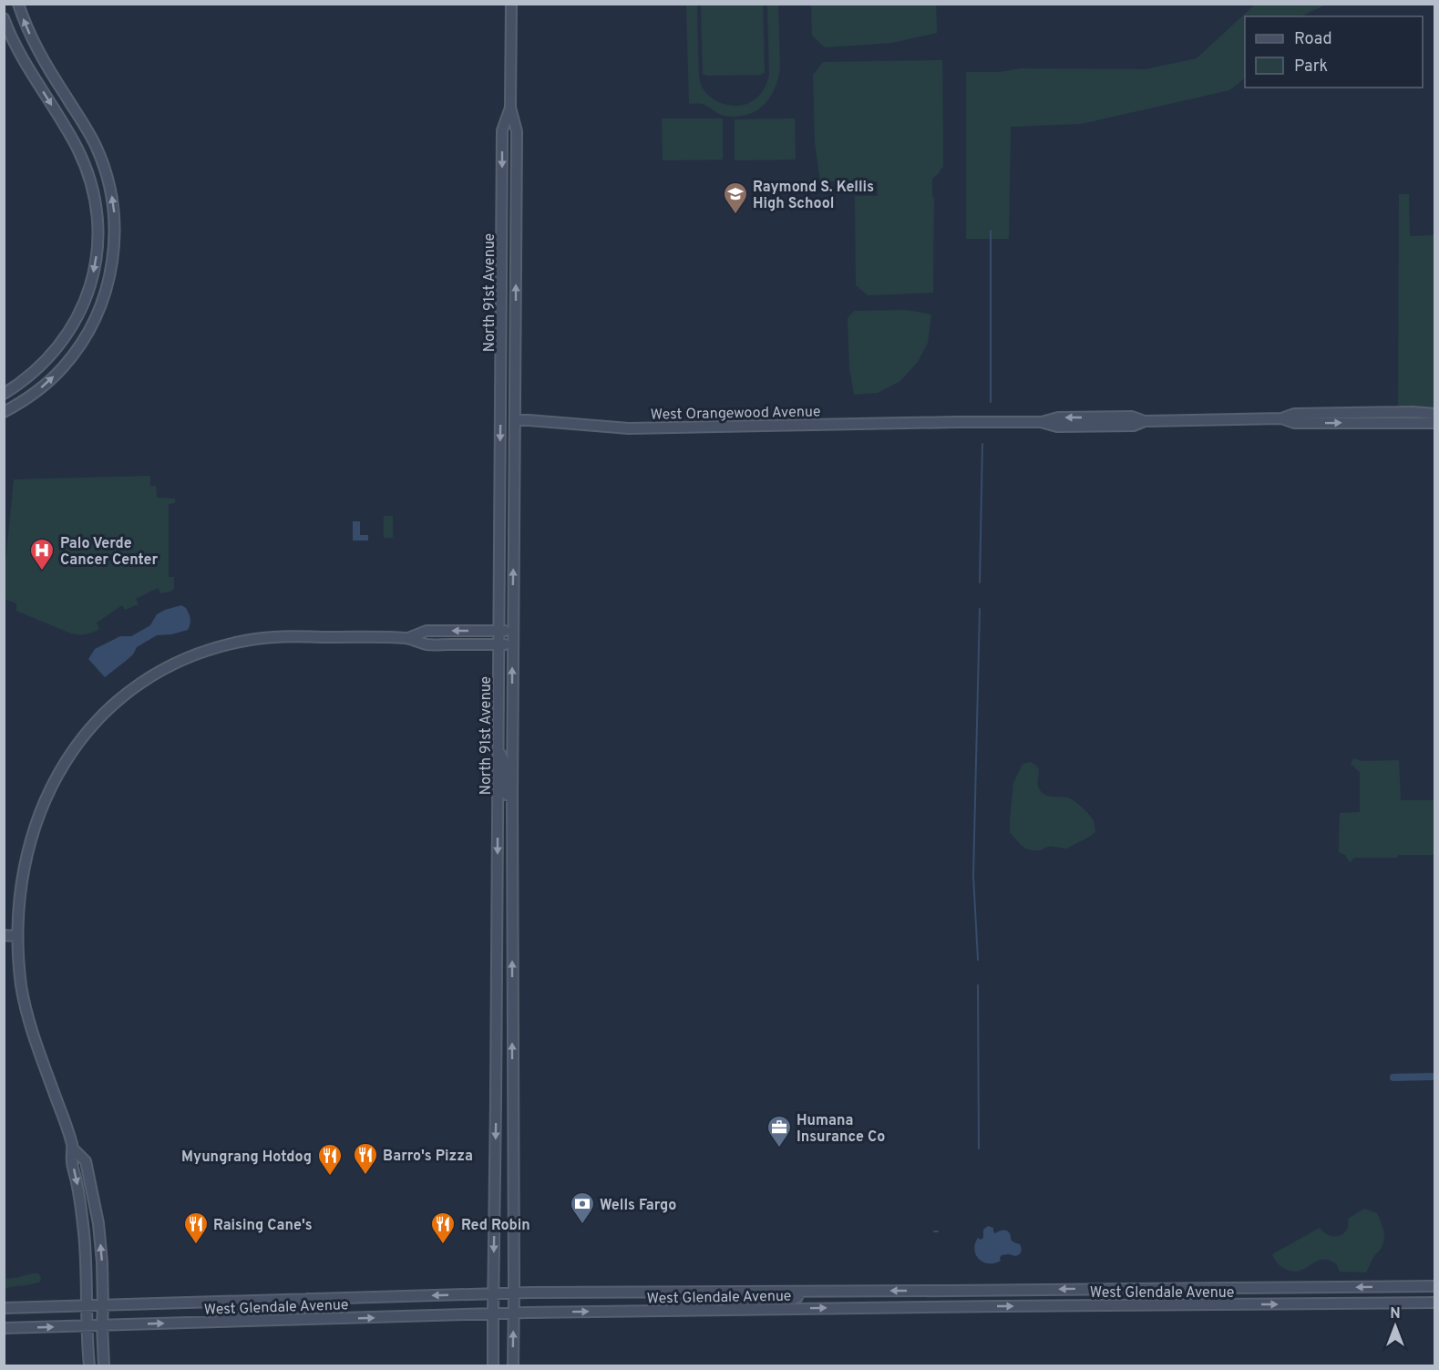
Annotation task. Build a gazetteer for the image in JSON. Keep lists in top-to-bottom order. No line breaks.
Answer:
{"streets":{"main road":["North 91st Avenue","West Orangewood Avenue","West Glendale Avenue"]},"crossings":[["North 91st Avenue","West Orangewood Avenue"],["North 91st Avenue","West Glendale Avenue"]],"places":{"school or university":["Raymond S. Kellis High School"],"hospital":["Palo Verde Cancer Center"],"office":["Humana Insurance Co"],"restaurant":["Barro's Pizza","Myungrang Hotdog","Raising Cane's","Red Robin"],"bank":["Wells Fargo"]},"legend":["Road","Park"],"north":"top"}
